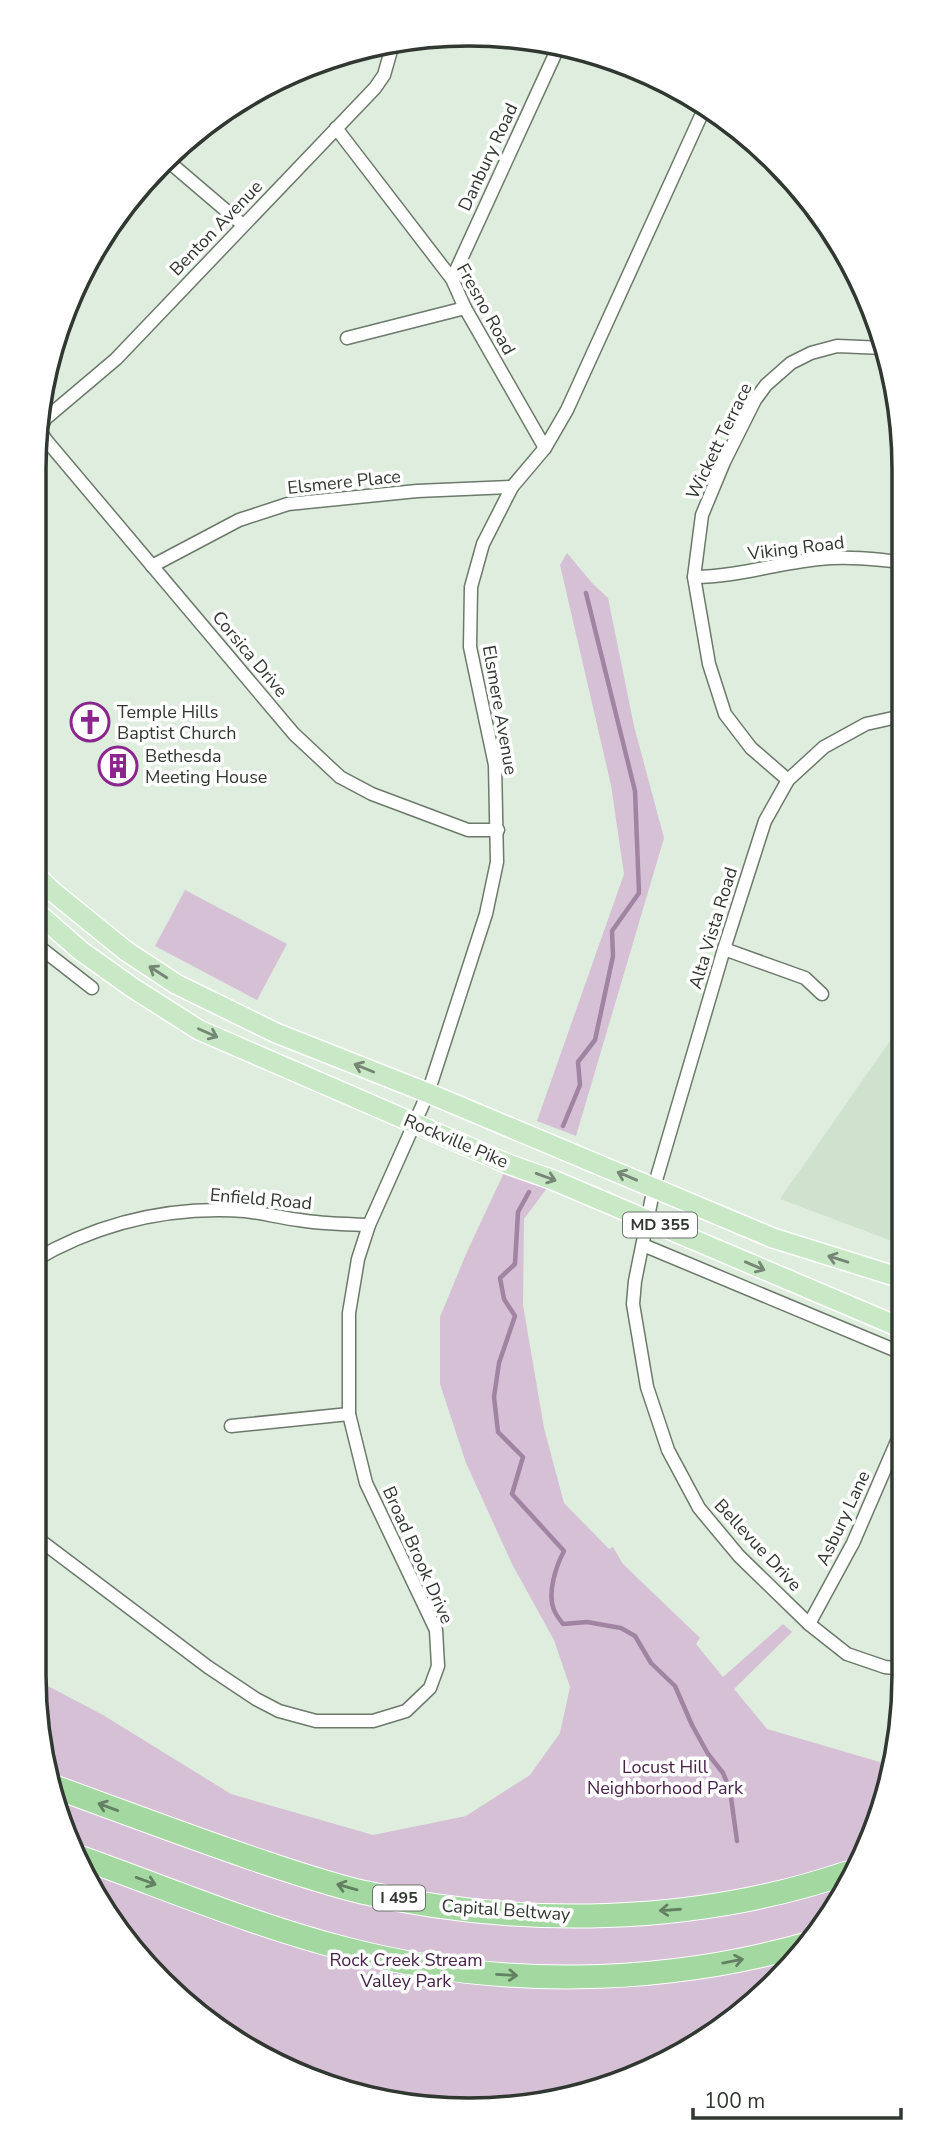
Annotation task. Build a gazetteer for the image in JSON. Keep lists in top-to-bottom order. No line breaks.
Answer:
{"streets":{"highway":["I 495","Capital Beltway"],"main road":["Rockville Pike","MD 355"],"street":["Danbury Road","Benton Avenue","Fresno Road","Wickett Terrace","Elsmere Place","Viking Road","Corsica Drive","Elsmere Avenue","Alta Vista Road","Enfield Road","Asbury Lane","Bellevue Drive","Broad Brook Drive"]},"crossings":[["Danbury Road","Fresno Road"],["Benton Avenue","Fresno Road"],["Fresno Road","Elsmere Avenue"],["Wickett Terrace","Viking Road"],["Wickett Terrace","Alta Vista Road"],["Elsmere Place","Corsica Drive"],["Elsmere Place","Elsmere Avenue"],["Corsica Drive","Elsmere Avenue"],["Elsmere Avenue","Rockville Pike"],["Elsmere Avenue","Enfield Road"],["Elsmere Avenue","Broad Brook Drive"],["Alta Vista Road","Rockville Pike"],["Alta Vista Road","Bellevue Drive"],["Rockville Pike","Bellevue Drive"],["Enfield Road","Broad Brook Drive"],["Asbury Lane","Bellevue Drive"]],"parks":["Locust Hill Neighborhood Park","Rock Creek Stream Valley Park"],"places":{"church":["Temple Hills Baptist Church"],"building":["Bethesda Meeting House"]},"scale_bar":"100 m"}
